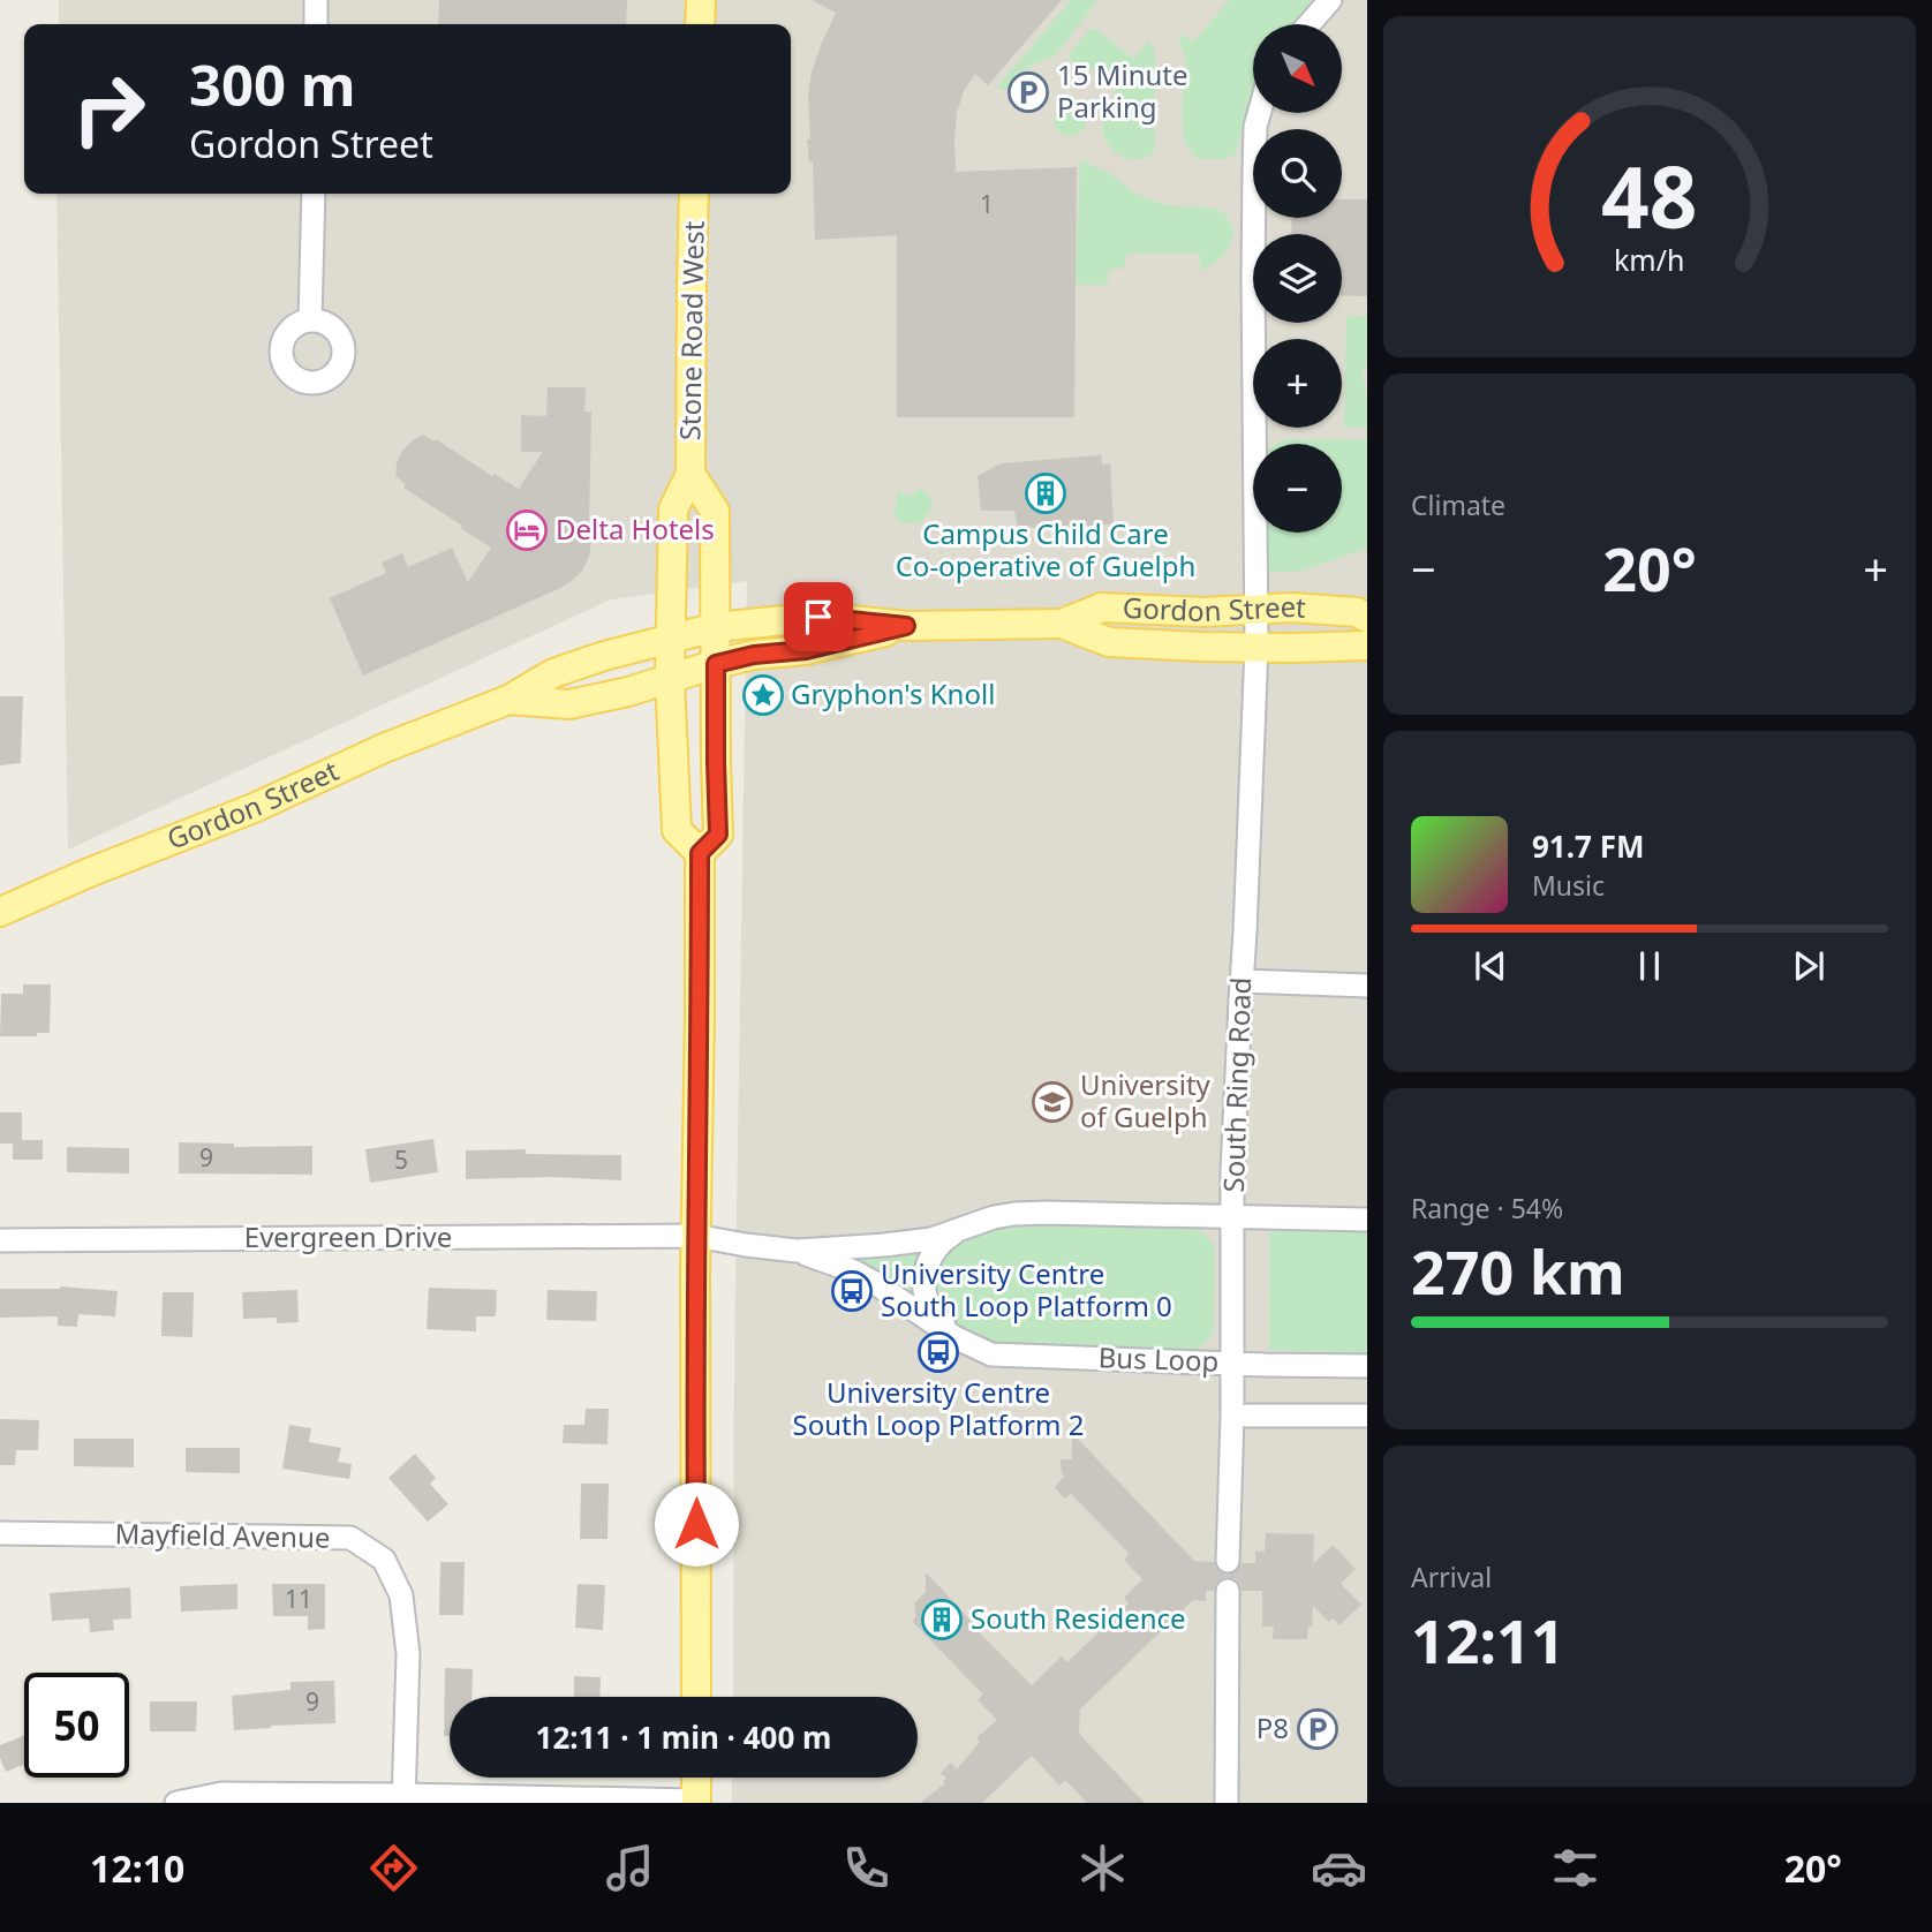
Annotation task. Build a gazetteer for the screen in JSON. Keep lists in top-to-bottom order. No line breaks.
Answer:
{"streets":{"main road":["Stone Road West","Gordon Street"],"street":["South Ring Road","Evergreen Drive","Bus Loop","Mayfield Avenue"]},"crossings":[["Stone Road West","Gordon Street"],["Gordon Street","South Ring Road"],["South Ring Road","Bus Loop"],["Evergreen Drive","Bus Loop"]],"places":{"parking":["15 Minute Parking","P8"],"building":["Campus Child Care Co-operative of Guelph","South Residence"],"hotel":["Delta Hotels"],"place":["Gryphon's Knoll"],"school or university":["University of Guelph"],"bus stop":["University Centre South Loop Platform 0","University Centre South Loop Platform 2"]},"house_numbers":["1","9","5","11","9"],"north":"bottom right","page":{"map_buttons":["+","−"],"turn":["300 m","Gordon Street"],"tile":["Climate",["Range · 54%","270 km"],["Arrival","12:11"]],"heat":["−","20°","+"],"song":["91.7 FM","Music"],"limit":"50","trip":"12:11 · 1 min · 400 m","tabs":["12:10","20°"],"gauge":["48","km/h"]}}
